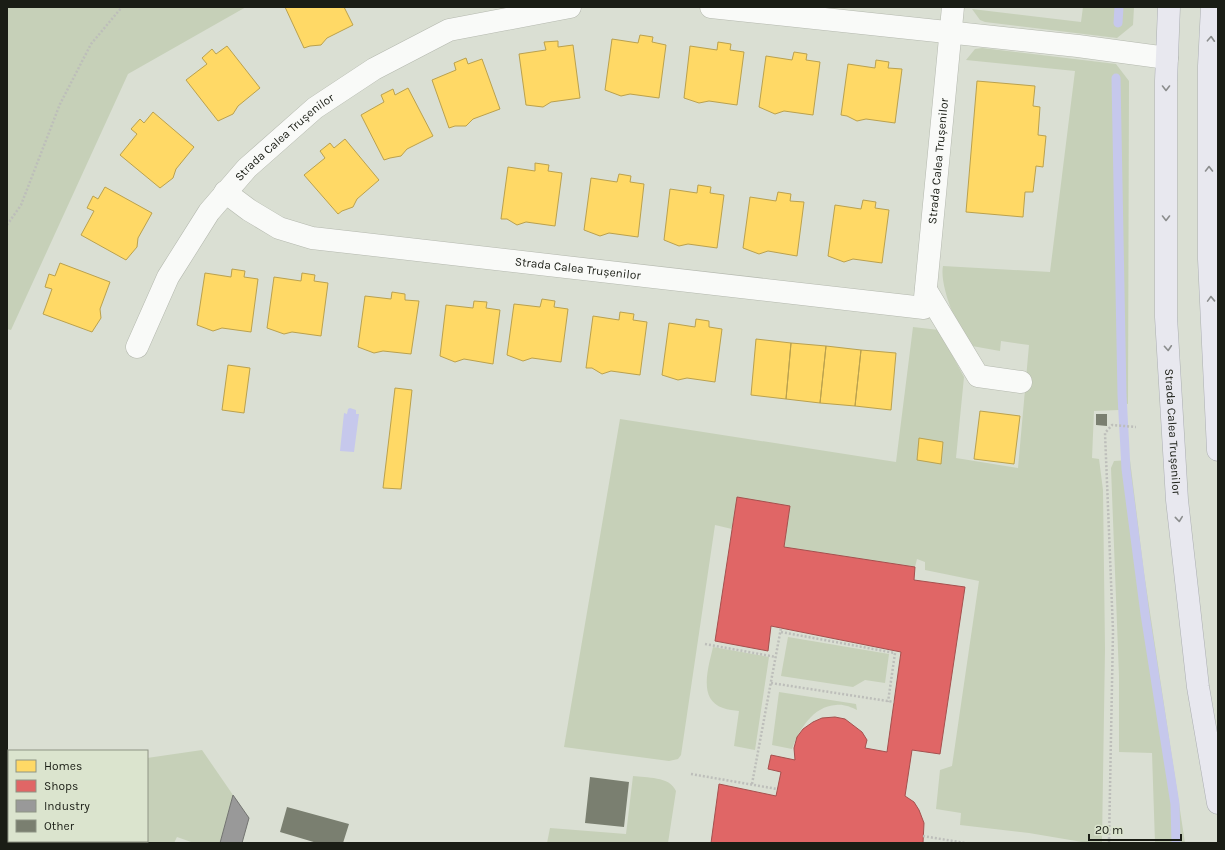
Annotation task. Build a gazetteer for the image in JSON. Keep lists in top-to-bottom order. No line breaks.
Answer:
{"streets":{"highway":["Strada Calea Trușenilor"]},"legend":["Homes","Shops","Industry","Other"],"scale_bar":"20 m"}
